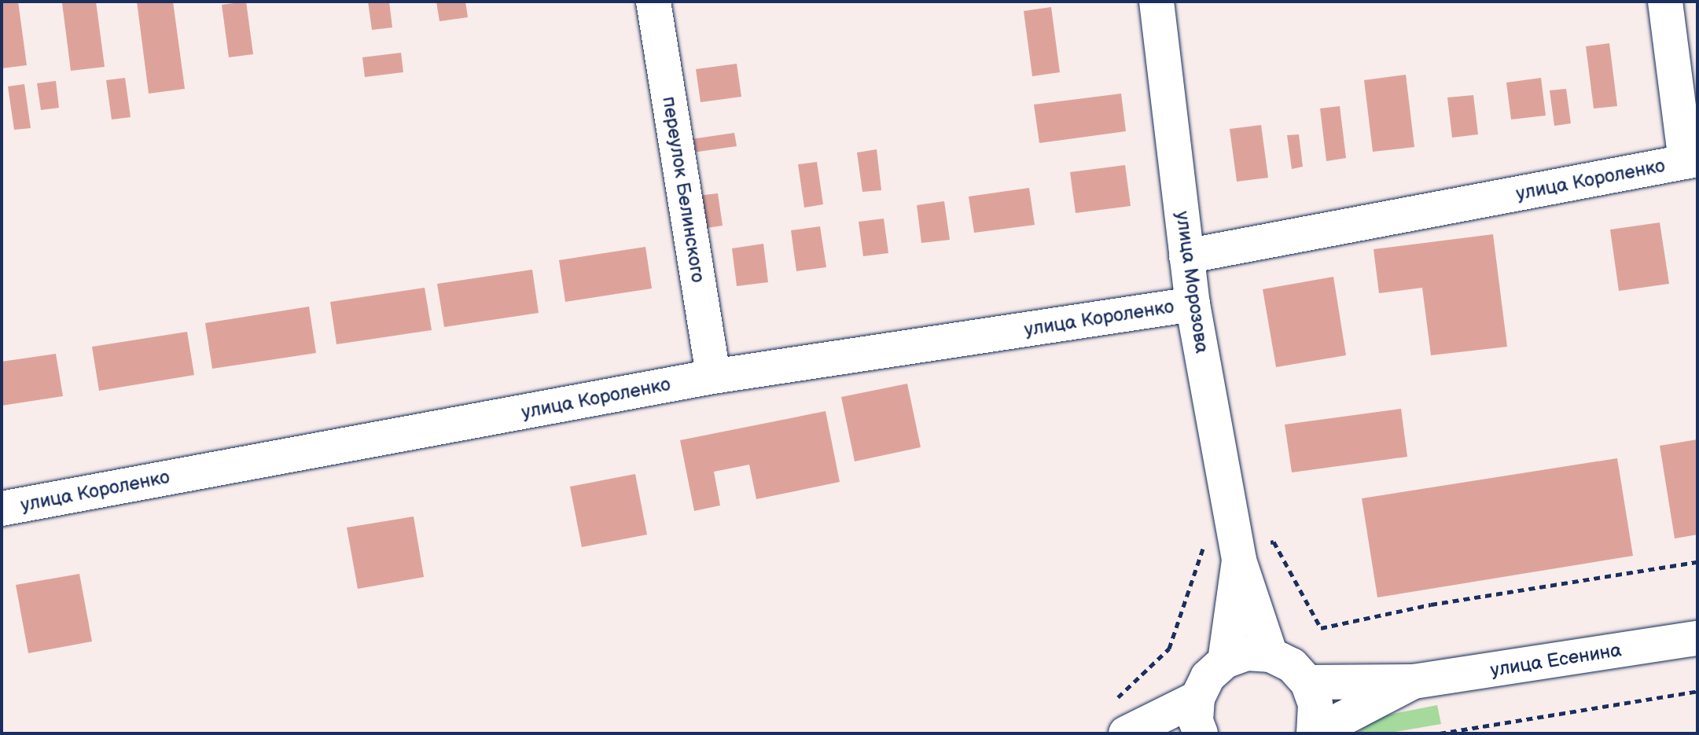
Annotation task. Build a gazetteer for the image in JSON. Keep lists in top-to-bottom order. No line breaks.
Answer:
{"streets":{"street":["улица Короленко","переулок Белинского","улица Морозова","улица Есенина"]},"crossings":[["улица Короленко","переулок Белинского"],["улица Короленко","улица Морозова"]]}
